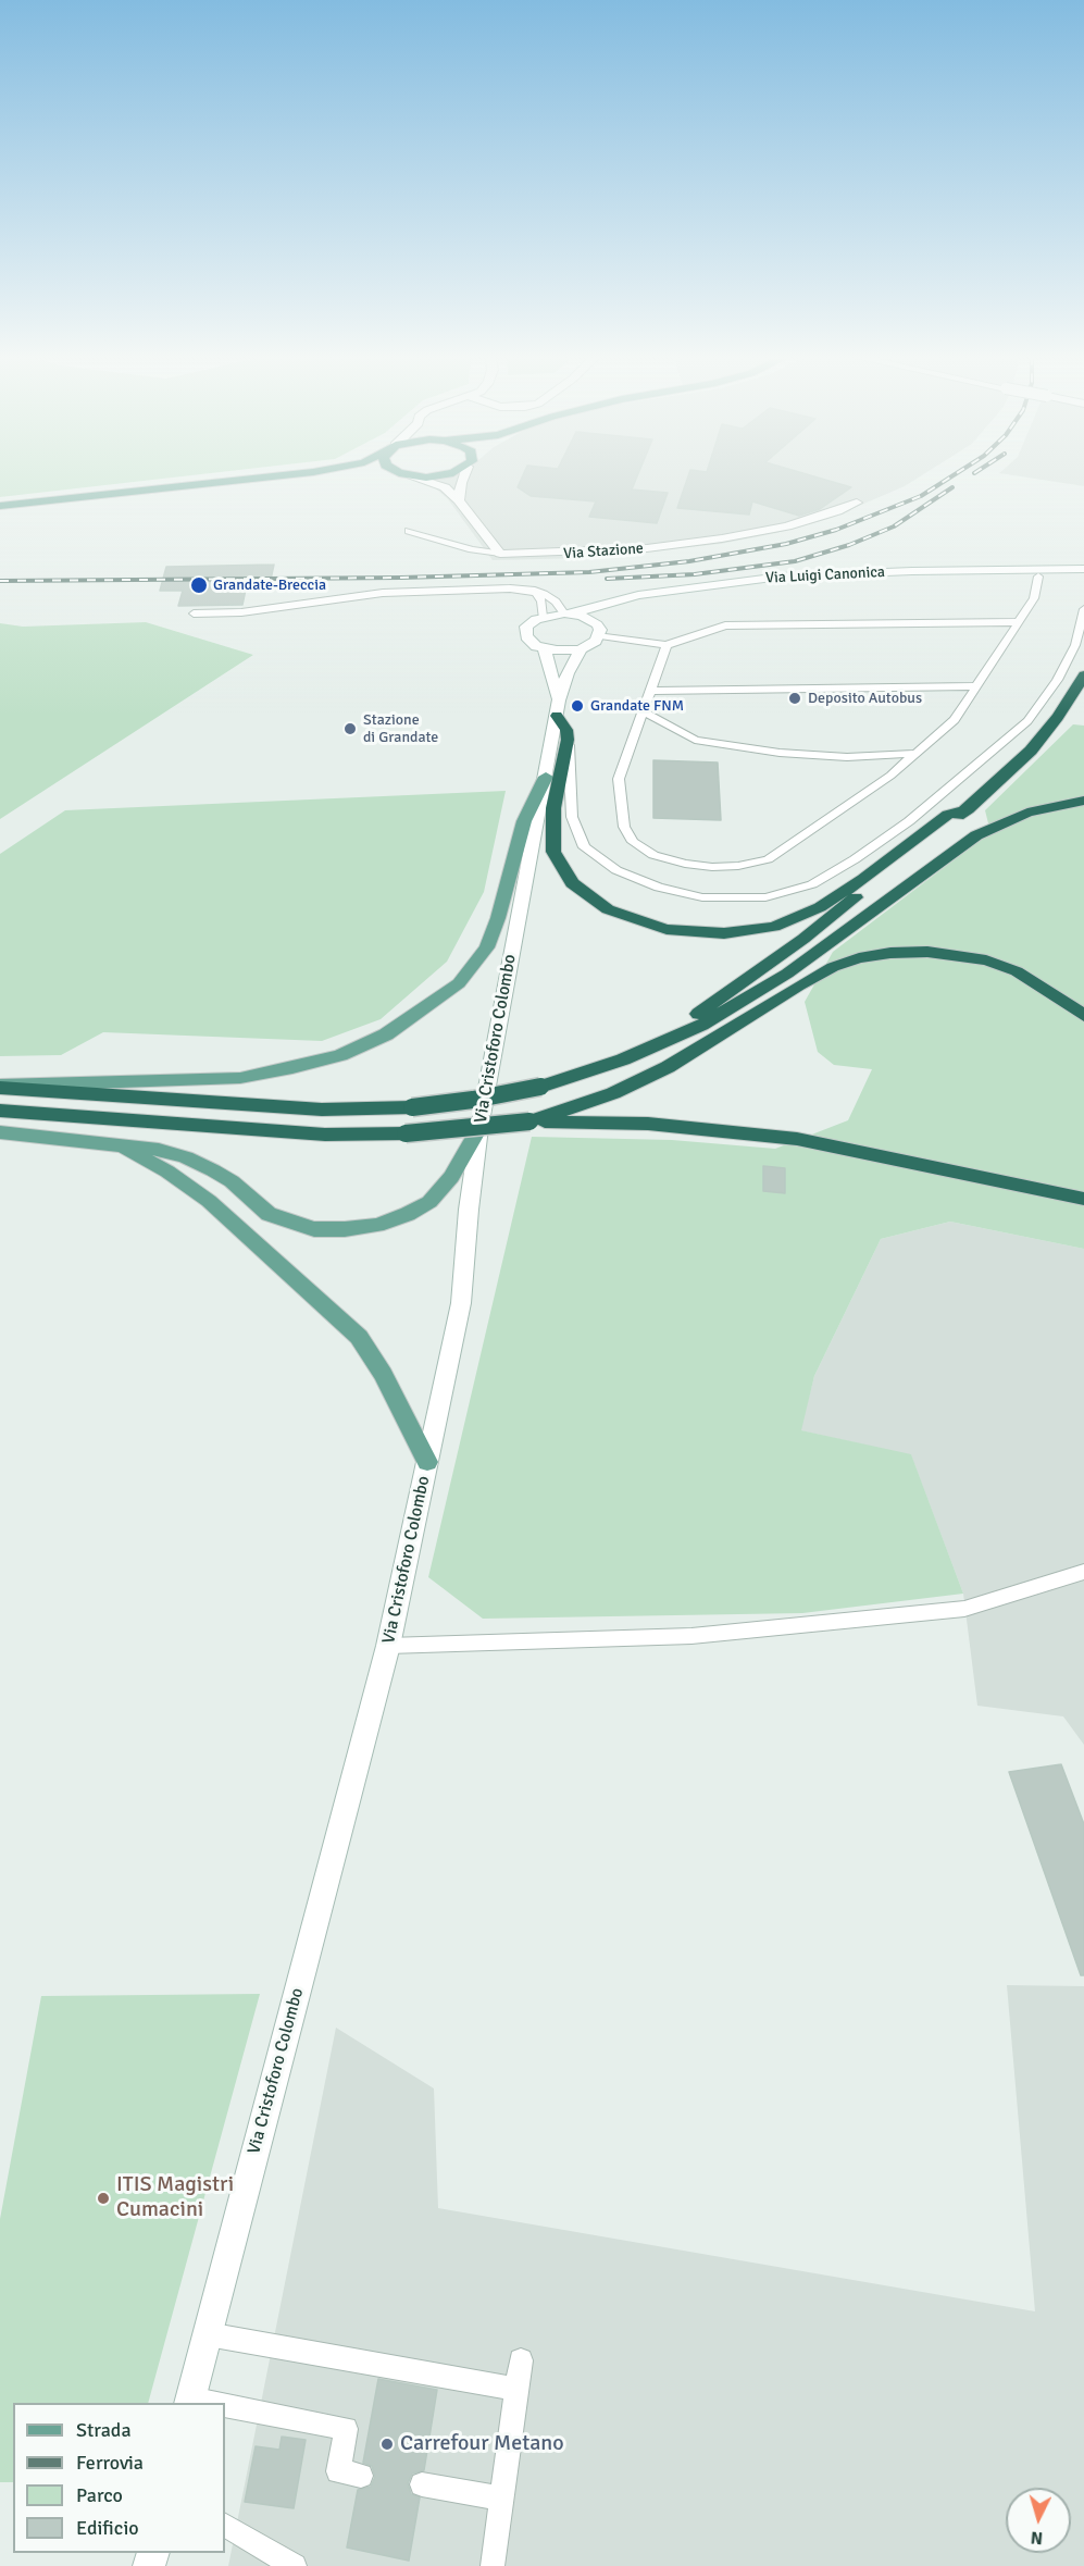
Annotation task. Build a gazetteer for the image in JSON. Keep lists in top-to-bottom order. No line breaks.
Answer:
{"streets":{"street":["Via Stazione","Via Luigi Canonica","Via Cristoforo Colombo"]},"places":["Grandate-Breccia","Deposito Autobus","Grandate FNM","Stazione di Grandate","ITIS Magistri Cumacini","Carrefour Metano"],"legend":["Strada","Ferrovia","Parco","Edificio"],"north":"bottom"}
